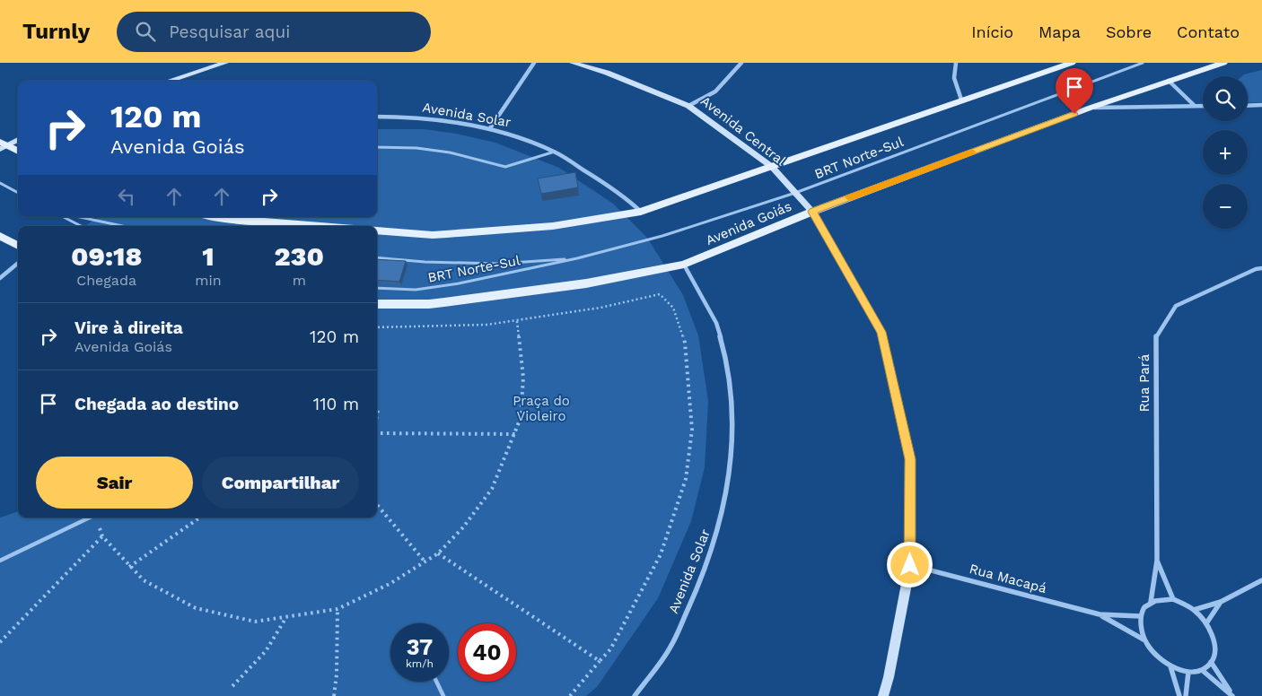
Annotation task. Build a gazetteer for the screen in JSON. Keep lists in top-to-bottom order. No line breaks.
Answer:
{"streets":{"main road":["Avenida Goiás"],"street":["Avenida Solar","Avenida Central","Rua Pará","Rua Macapá"],"lane":["BRT Norte-Sul"]},"crossings":[["Avenida Solar","Avenida Goiás"],["Avenida Central","BRT Norte-Sul"],["Avenida Central","Avenida Goiás"],["Avenida Central","Rua Macapá"],["Rua Pará","Rua Macapá"]],"parks":["Praça do Violeiro"],"page":{"header":"Turnly","search":"Pesquisar aqui","nav":["Início","Mapa","Sobre","Contato"],"map_buttons":["+","−"],"turn":["120 m","Avenida Goiás"],"eta":["09:18","Chegada","1","min","230","m"],"list":[{"name":"Vire à direita","note":"Avenida Goiás","value":"120 m"},{"name":"Chegada ao destino","value":"110 m"}],"buttons":["Sair","Compartilhar"],"speed":"37 km/h","limit":"40"}}
